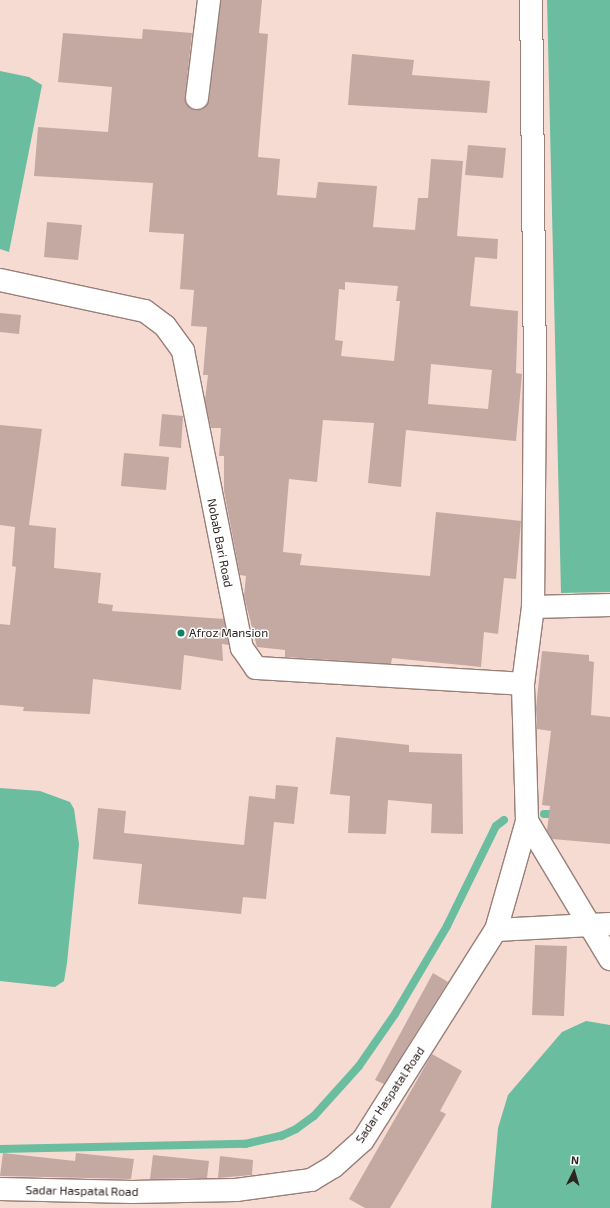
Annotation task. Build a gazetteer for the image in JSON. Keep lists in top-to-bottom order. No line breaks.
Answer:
{"streets":{"street":["Nobab Bari Road","Sadar Haspatal Road"]},"places":["Afroz Mansion"],"north":"top"}
